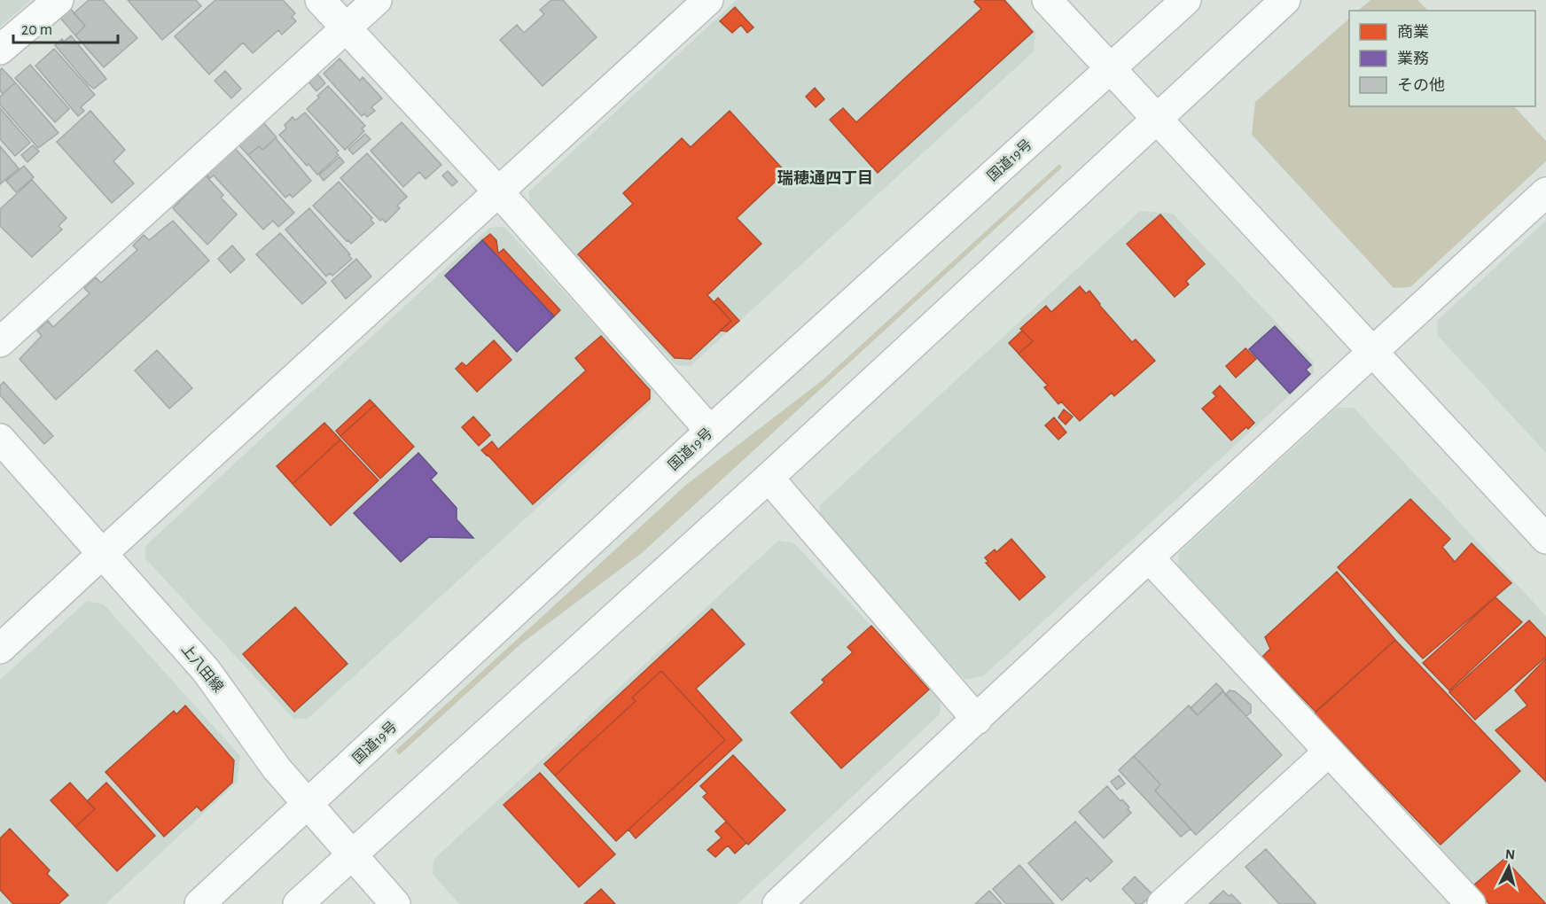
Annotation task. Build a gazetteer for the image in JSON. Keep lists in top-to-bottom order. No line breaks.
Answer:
{"streets":{"main road":["国道19号","上八田線"]},"crossings":[["国道19号","上八田線"]],"districts":["瑞穂通四丁目"],"legend":["商業","業務","その他"],"scale_bar":"20 m","north":"top"}
